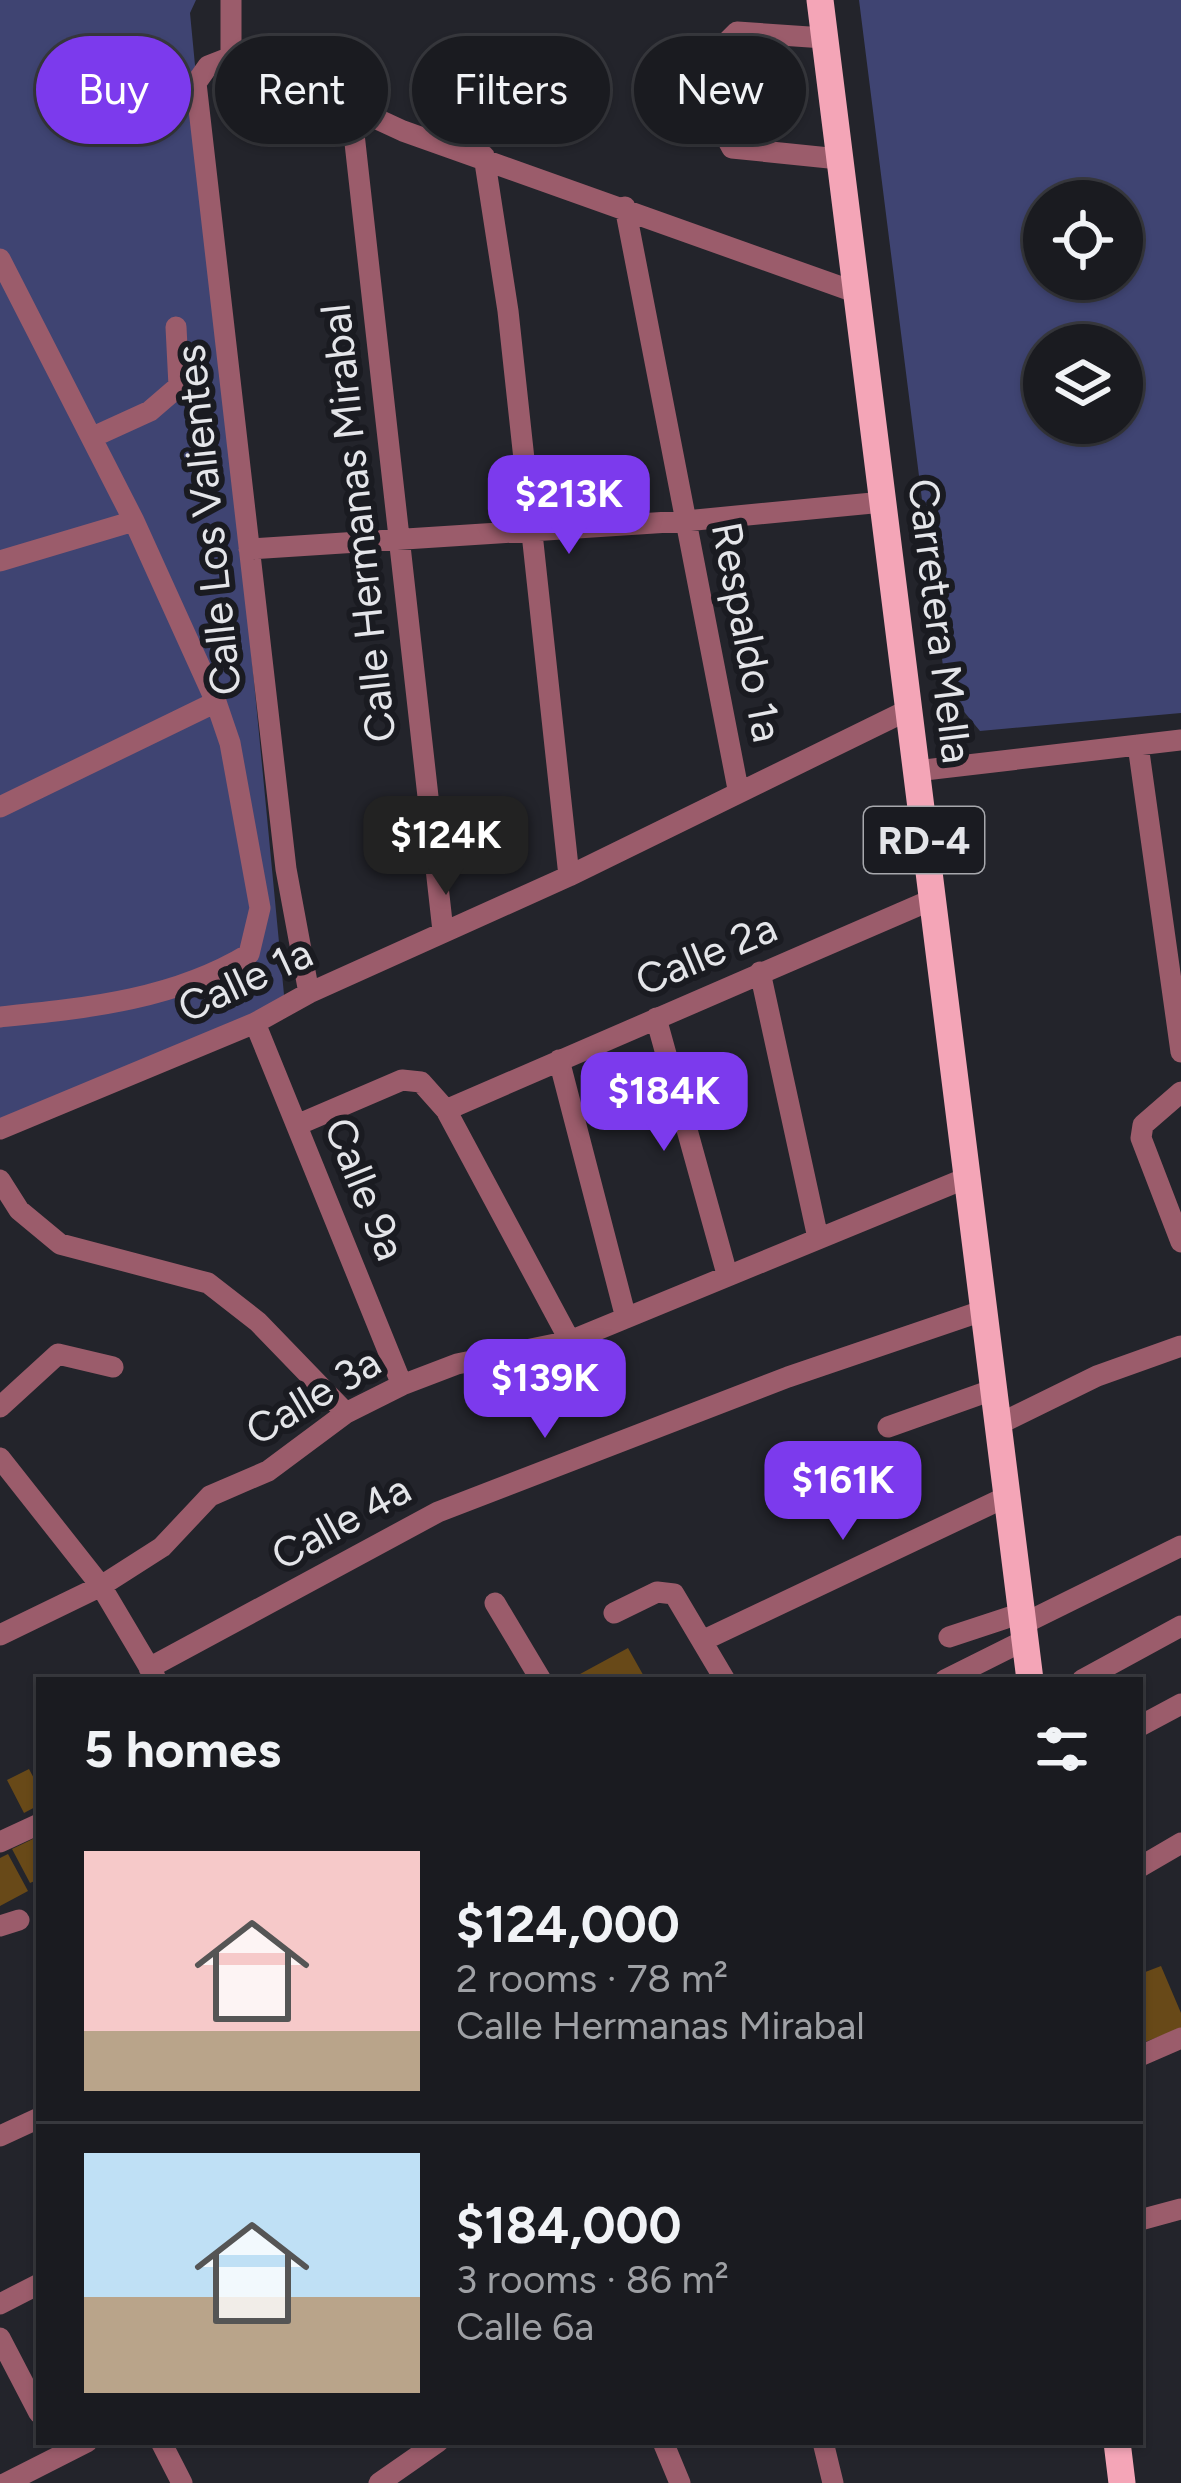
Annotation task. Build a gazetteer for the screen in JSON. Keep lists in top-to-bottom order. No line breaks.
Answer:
{"streets":{"main road":["Carretera Mella","RD-4"],"street":["Calle Los Valientes","Calle Hermanas Mirabal","Respaldo 1a","Calle 2a","Calle 1a","Calle 9a","Calle 3a","Calle 4a"]},"crossings":[["Calle Los Valientes","Calle 1a"],["Calle Hermanas Mirabal","Calle 1a"],["Carretera Mella","Calle 2a"],["Carretera Mella","Calle 1a"],["Carretera Mella","Calle 3a"],["Carretera Mella","Calle 4a"],["Respaldo 1a","Calle 1a"],["Calle 1a","Calle 9a"],["Calle 9a","Calle 3a"]],"page":{"chip":["Buy","Rent","Filters","New"],"price":["$213K","$124K","$184K","$139K","$161K"],"heading":"5 homes","list":[{"name":"$124,000","note":"2 rooms · 78 m² · Calle Hermanas Mirabal"},{"name":"$184,000","note":"3 rooms · 86 m² · Calle 6a"}]}}
